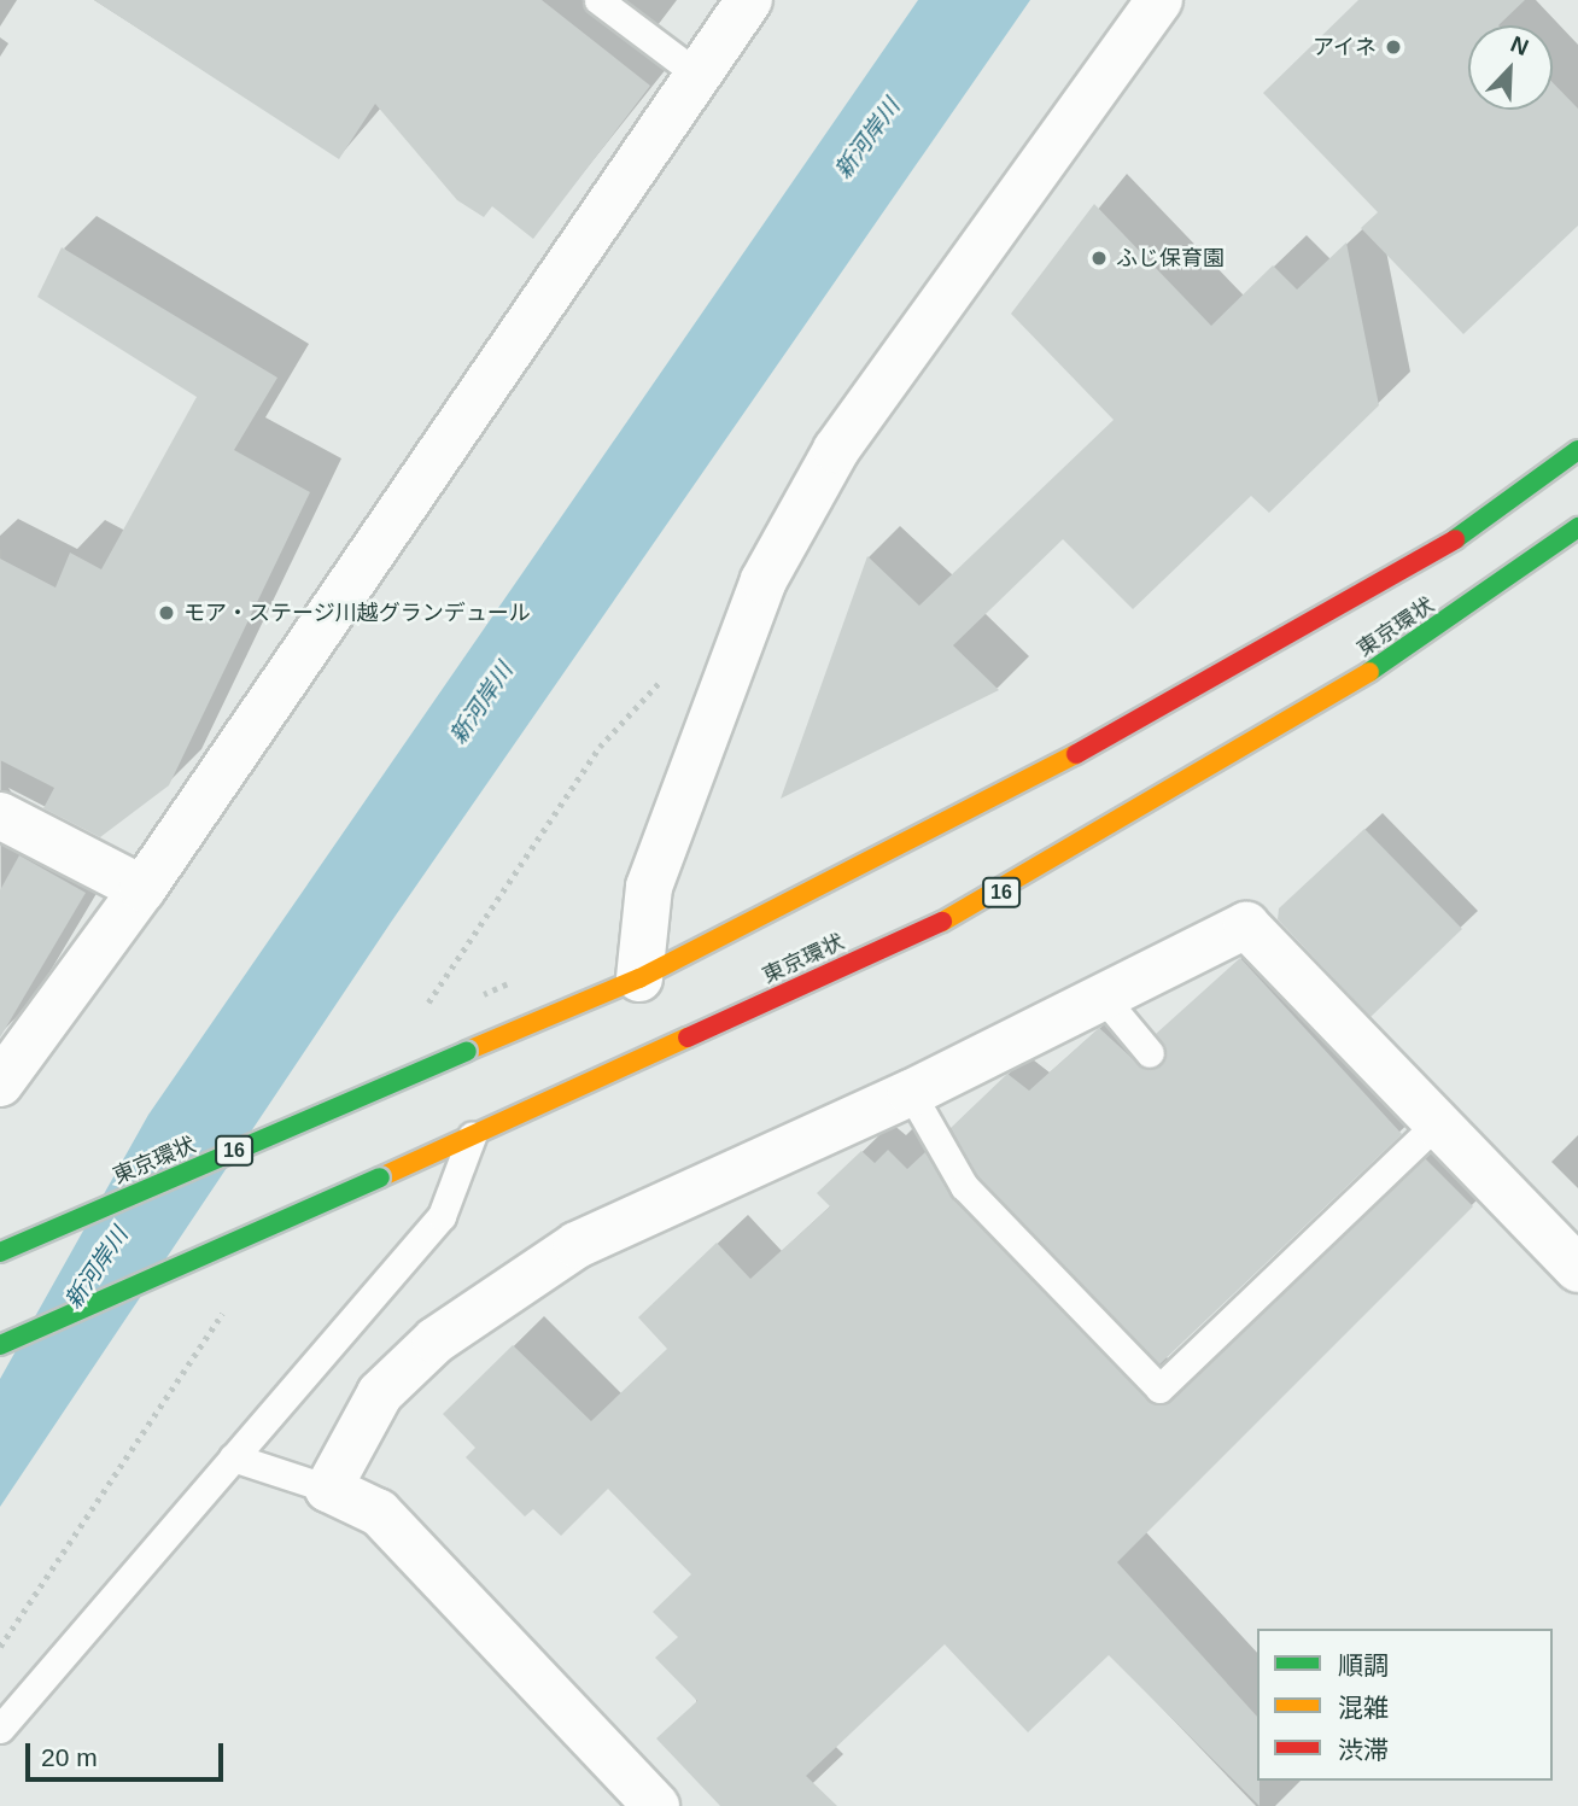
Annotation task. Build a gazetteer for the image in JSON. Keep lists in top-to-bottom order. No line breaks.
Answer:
{"streets":{"highway":["東京環状","16"]},"water":["新河岸川"],"places":["アイネ","ふじ保育園","モア・ステージ川越グランデュール"],"legend":["順調","混雑","渋滞"],"scale_bar":"20 m","north":"top right"}
